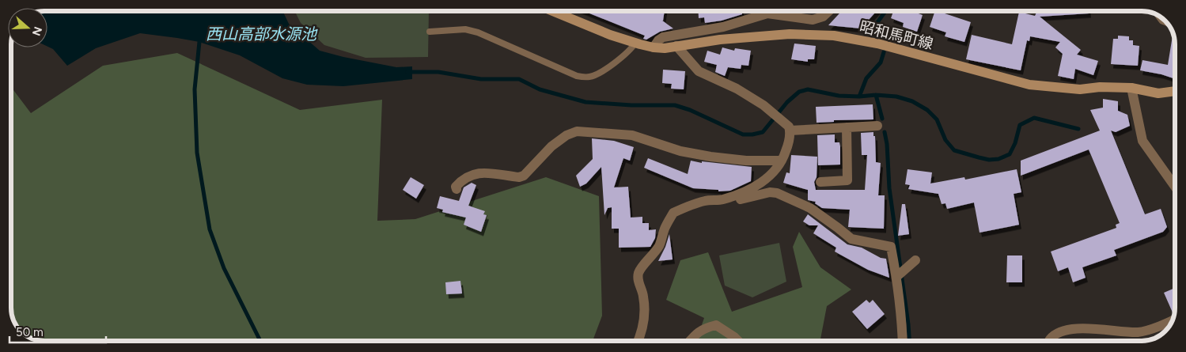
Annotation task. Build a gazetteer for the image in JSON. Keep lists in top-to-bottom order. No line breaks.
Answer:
{"streets":{"main road":["昭和馬町線"]},"water":["西山高部水源池"],"scale_bar":"50 m","north":"right"}
